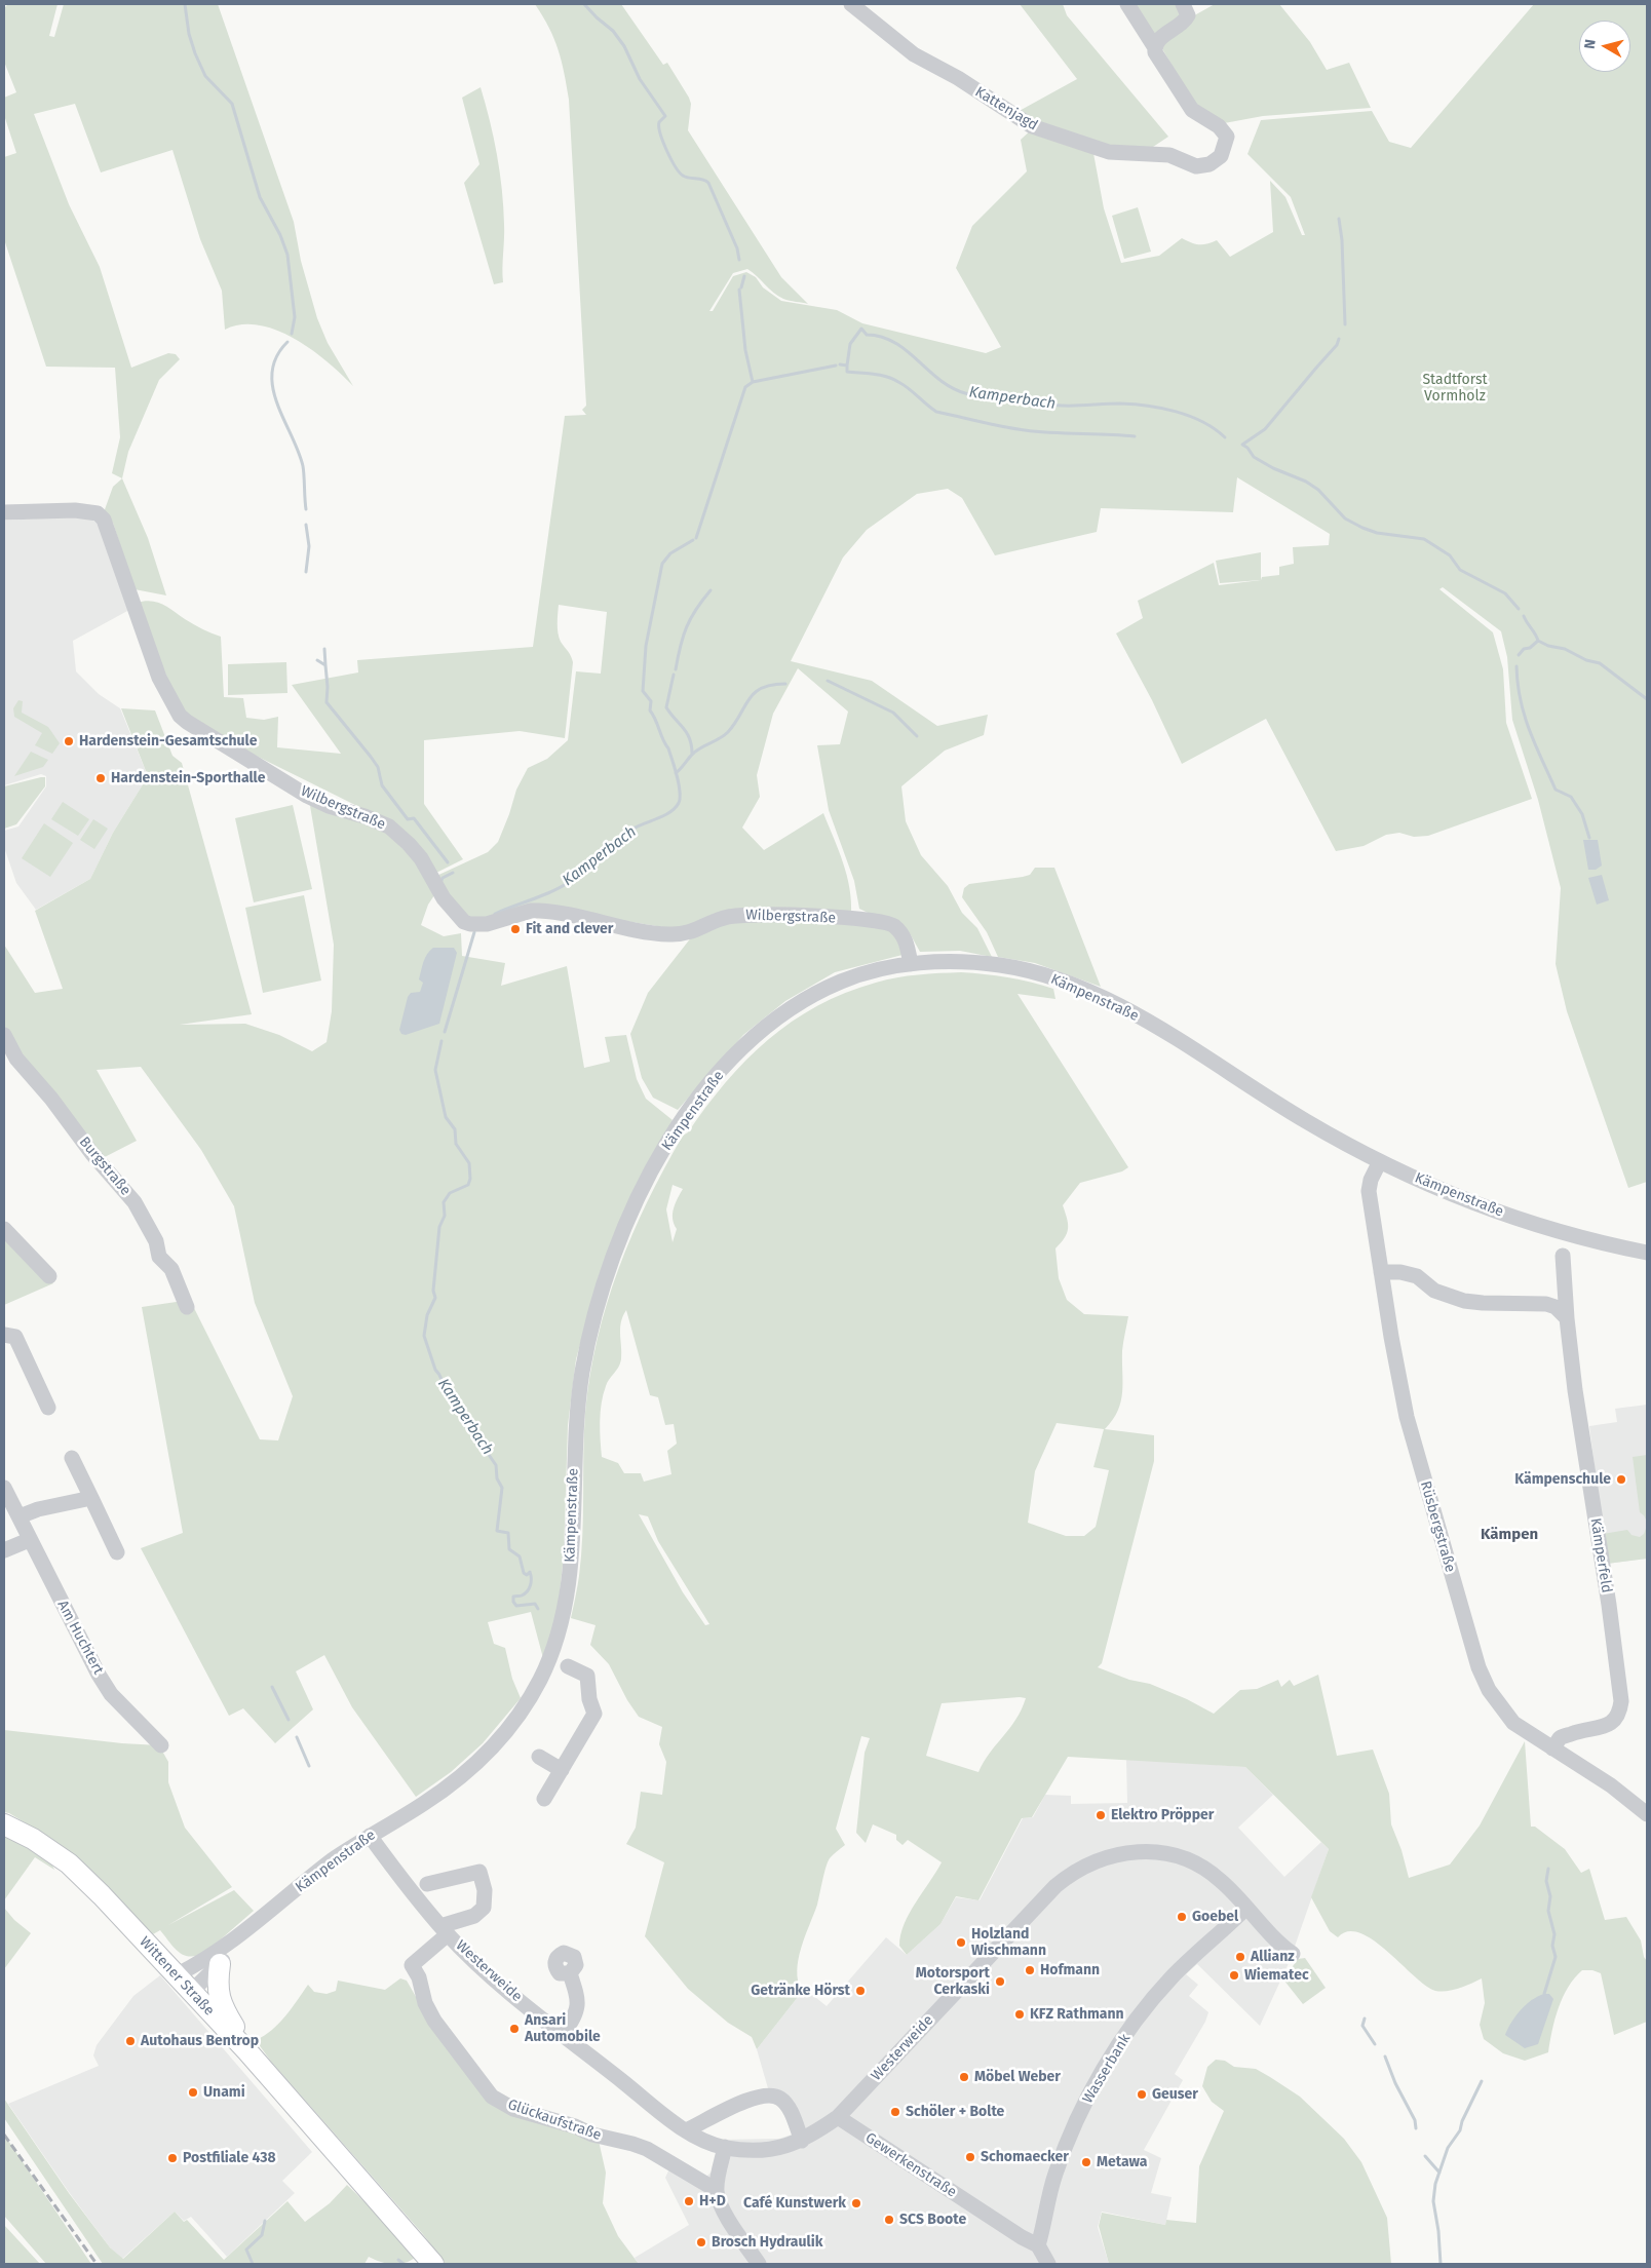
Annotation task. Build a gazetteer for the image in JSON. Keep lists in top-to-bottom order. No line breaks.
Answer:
{"streets":{"main road":["Wittener Straße"],"street":["Kattenjagd","Wilbergstraße","Kämpenstraße","Burgstraße","Rüsbergstraße","Kämperfeld","Am Huchtert","Westerweide","Wasserbank","Glückaufstraße","Gewerkenstraße"]},"crossings":[["Wilbergstraße","Kämpenstraße"],["Kämpenstraße","Rüsbergstraße"],["Kämpenstraße","Westerweide"],["Kämpenstraße","Wittener Straße"],["Rüsbergstraße","Kämperfeld"],["Westerweide","Wasserbank"],["Westerweide","Glückaufstraße"],["Westerweide","Gewerkenstraße"],["Wasserbank","Gewerkenstraße"]],"districts":["Kämpen"],"water":["Kamperbach"],"parks":["Stadtforst Vormholz"],"places":["Hardenstein-Gesamtschule","Hardenstein-Sporthalle","Fit and clever","Kämpenschule","Elektro Pröpper","Goebel","Holzland Wischmann","Allianz","Hofmann","Wiematec","Motorsport Cerkaski","Getränke Hörst","KFZ Rathmann","Ansari Automobile","Autohaus Bentrop","Möbel Weber","Unami","Geuser","Schöler + Bolte","Schomaecker","Postfiliale 438","Metawa","H+D","Café Kunstwerk","SCS Boote","Brosch Hydraulik"],"north":"left"}
